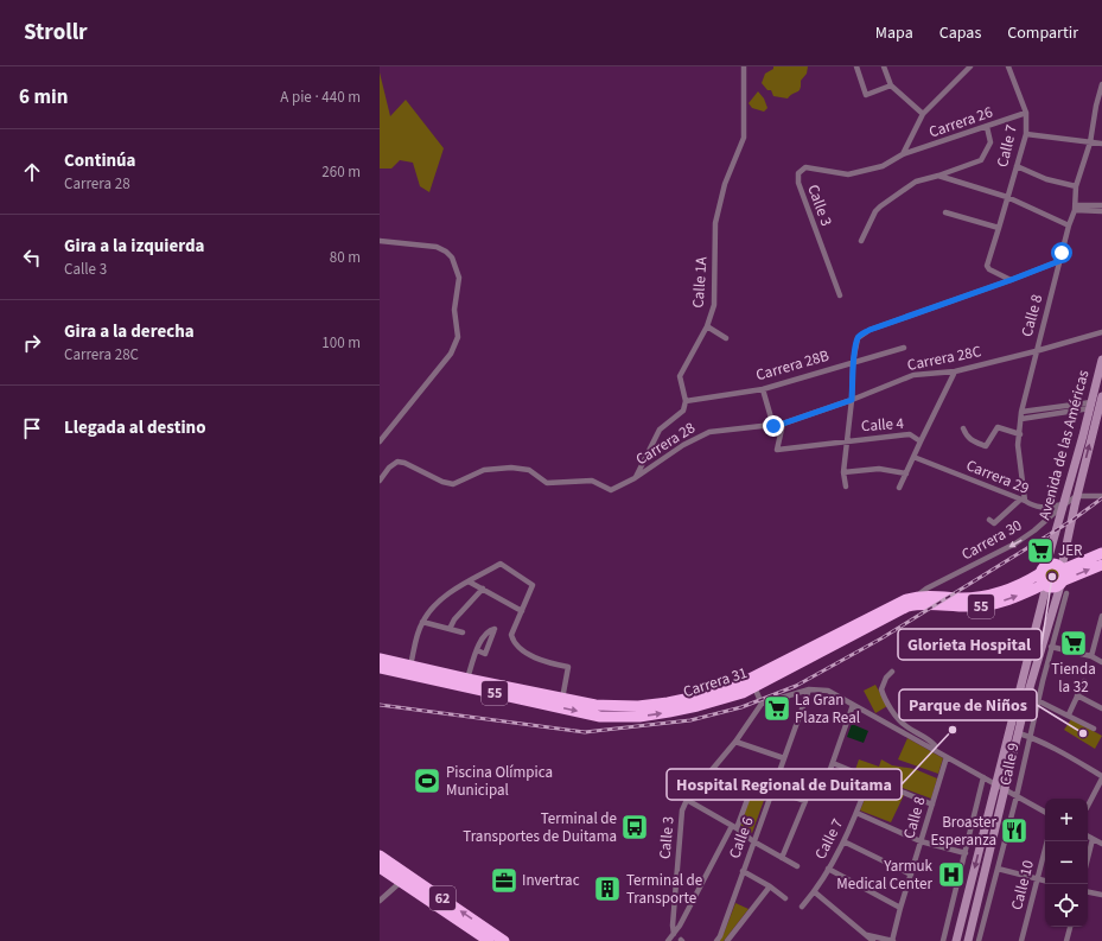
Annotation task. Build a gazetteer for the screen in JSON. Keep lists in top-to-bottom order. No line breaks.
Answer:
{"streets":{"highway":["55","Carrera 31","62"],"main road":["Avenida de las Américas"],"street":["Carrera 26","Calle 7","Calle 3","Calle 1A","Calle 8","Carrera 28C","Carrera 28B","Calle 4","Carrera 28","Carrera 29","Carrera 30","Calle 9","Calle 6","Calle 10"]},"crossings":[["Carrera 26","Calle 7"],["Carrera 26","Calle 3"],["Calle 1A","Carrera 28B"],["Calle 8","Carrera 28C"],["Calle 8","Carrera 29"],["Carrera 28C","Carrera 28"],["Avenida de las Américas","Carrera 29"],["Avenida de las Américas","Carrera 30"],["Avenida de las Américas","55"],["Avenida de las Américas","Carrera 31"],["Avenida de las Américas","Calle 9"],["Carrera 29","Carrera 30"],["Carrera 30","Carrera 31"],["55","Carrera 31"],["55","Calle 9"],["Carrera 31","Calle 9"]],"one_way":["Carrera 30"],"places":{"supermarket":["JER","Tienda la 32","La Gran Plaza Real"],"other":["Glorieta Hospital","Hospital Regional de Duitama","Parque de Niños"],"sports":["Piscina Olímpica Municipal"],"bus stop":["Terminal de Transportes de Duitama"],"restaurant":["Broaster Esperanza"],"hospital":["Yarmuk Medical Center"],"office":["Invertrac"],"building":["Terminal de Transporte"]},"page":{"header":"Strollr","nav":["Mapa","Capas","Compartir"],"heading":["6 min","A pie · 440 m"],"list":[["Continúa","Carrera 28","260 m"],["Gira a la izquierda","Calle 3","80 m"],["Gira a la derecha","Carrera 28C","100 m"],"Llegada al destino"],"map_buttons":["+","−"]}}
